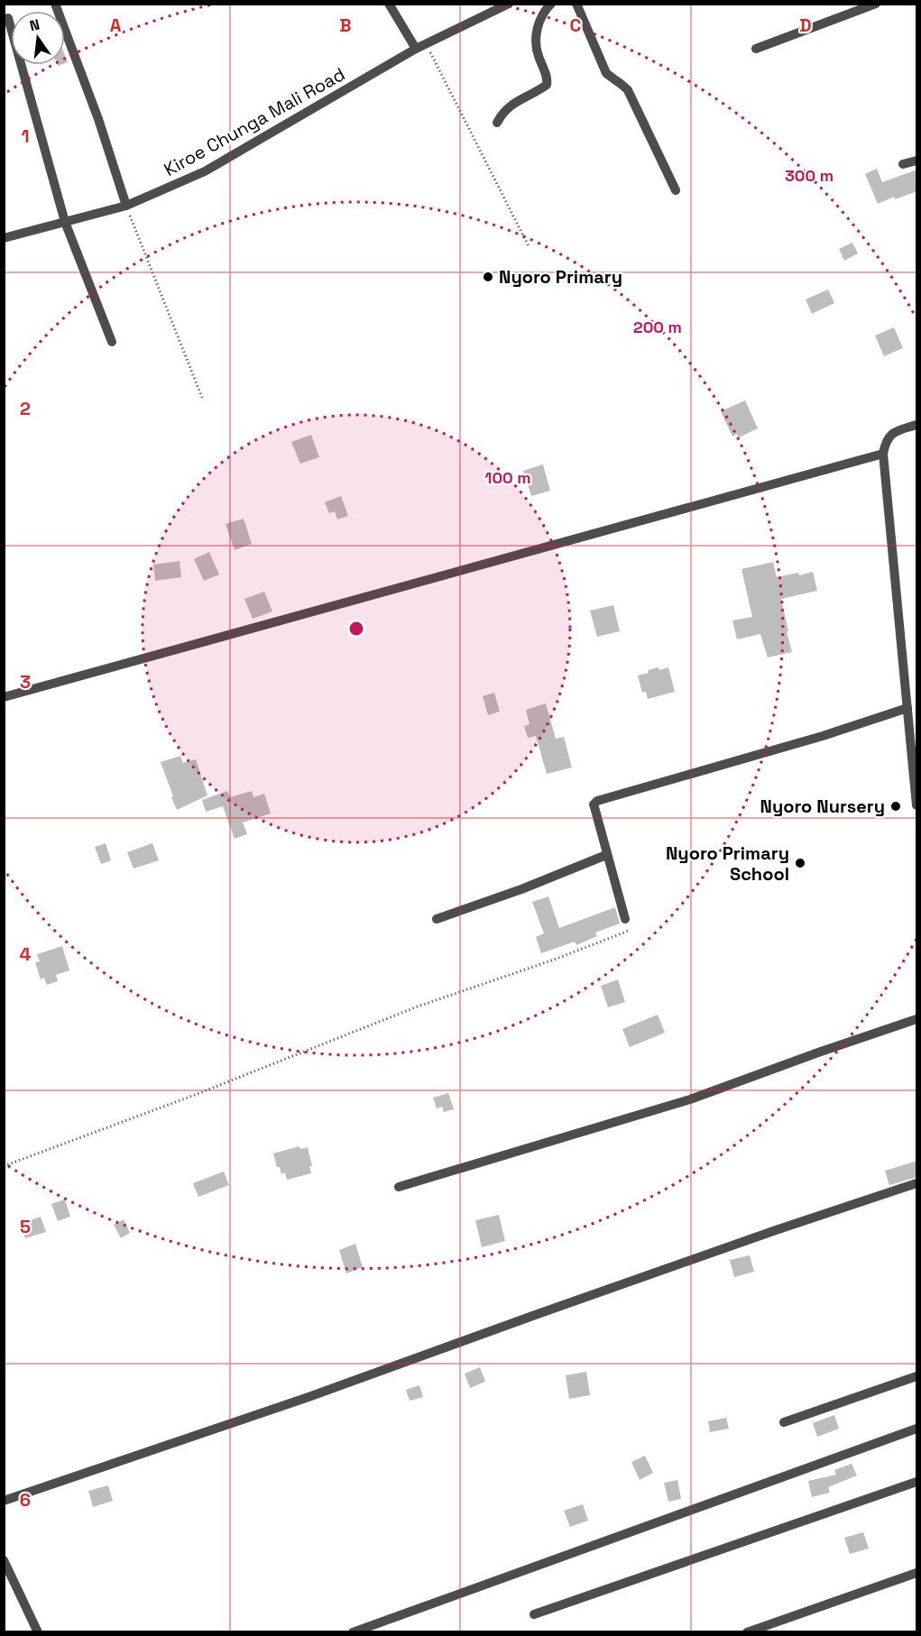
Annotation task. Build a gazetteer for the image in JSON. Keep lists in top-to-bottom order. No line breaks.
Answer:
{"streets":{"street":["Kiroe Chunga Mali Road"]},"places":["Nyoro Primary","Nyoro Nursery","Nyoro Primary School"],"north":"top","grid":{"columns":["A","B","C","D"],"rows":["1","2","3","4","5","6"]},"rings":["300 m","200 m","100 m"]}
